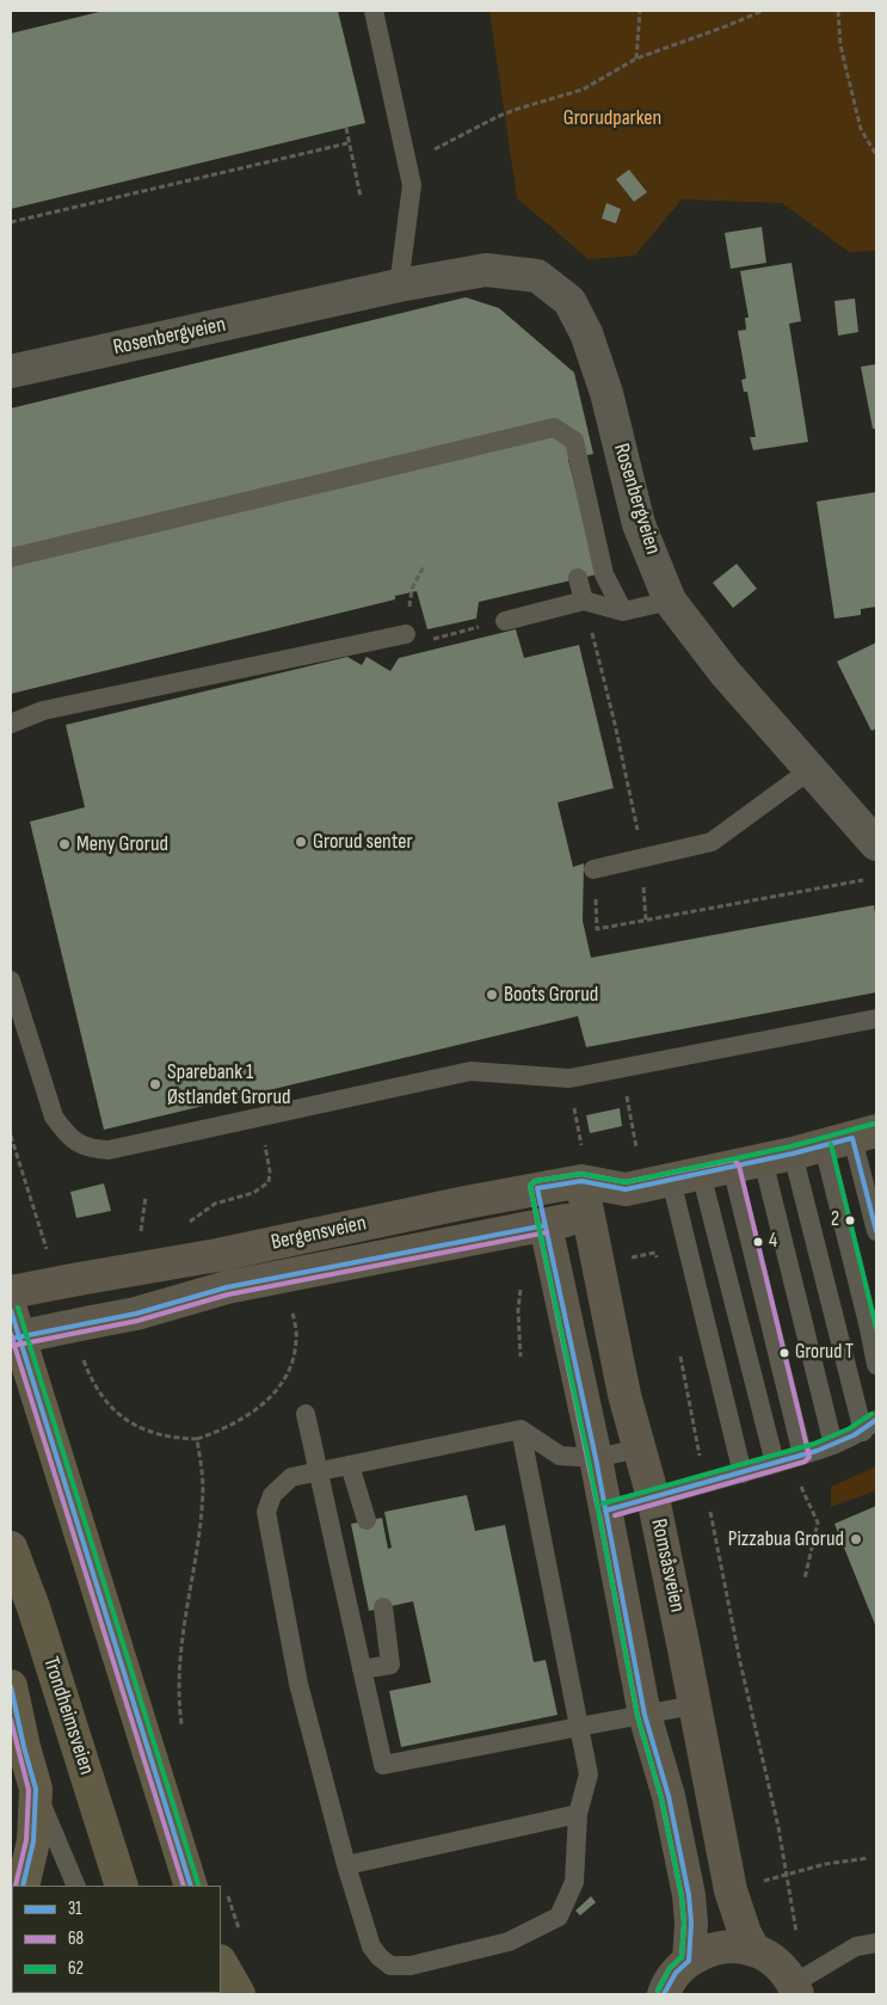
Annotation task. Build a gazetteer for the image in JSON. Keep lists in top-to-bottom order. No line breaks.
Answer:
{"streets":{"highway":["Trondheimsveien"],"street":["Rosenbergveien","Bergensveien","Romsåsveien"]},"crossings":[["Bergensveien","Romsåsveien"]],"parks":["Grorudparken"],"places":["Grorud senter","Meny Grorud","Boots Grorud","Sparebank 1 Østlandet Grorud","2","4","Grorud T","Pizzabua Grorud"],"lines":["transit line 62","transit line 31","transit line 68"],"legend":["31","68","62"]}
